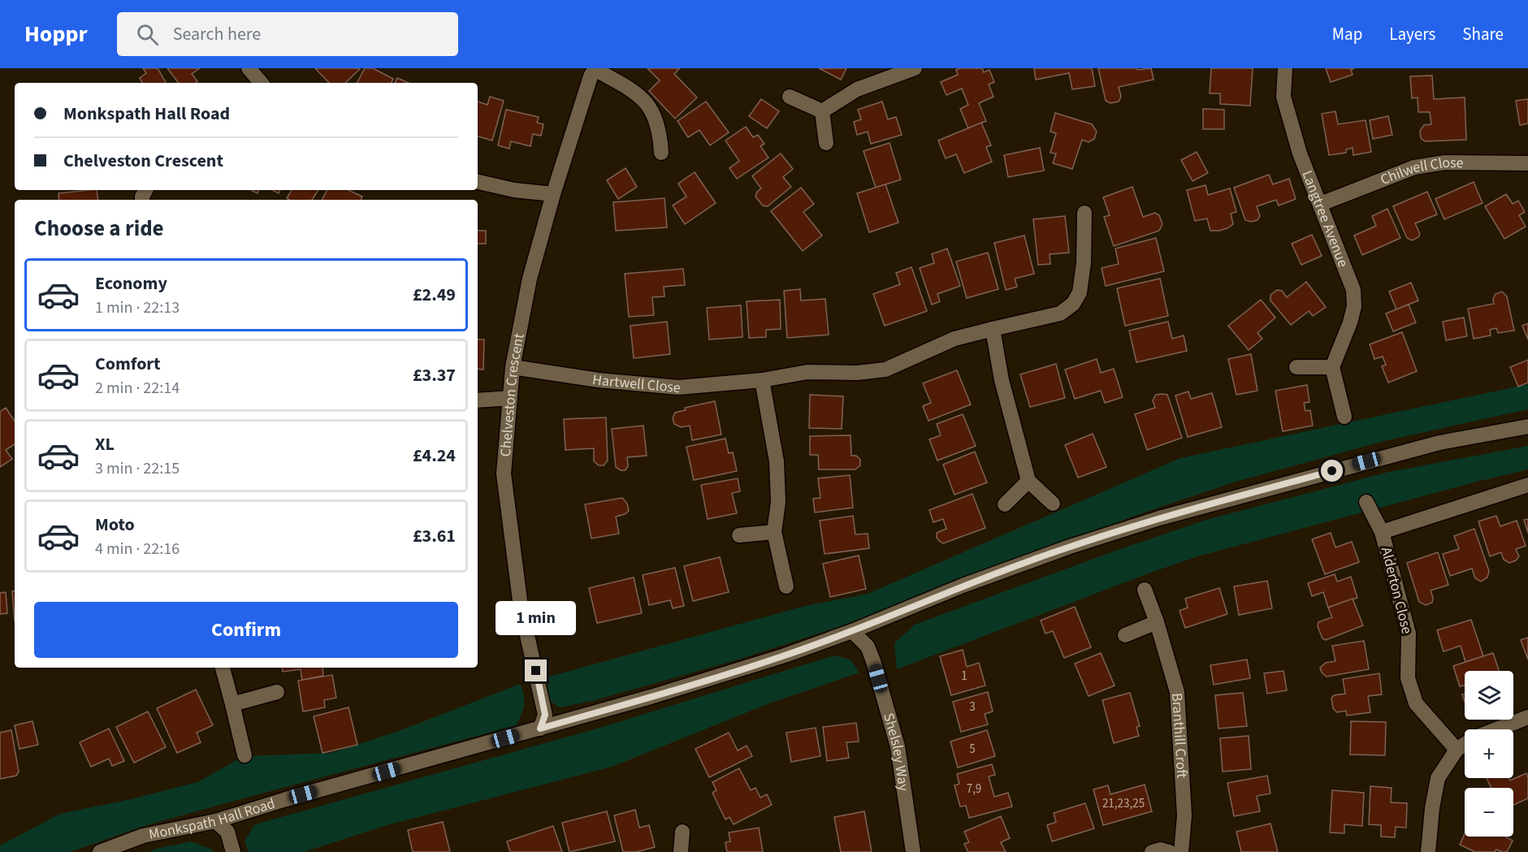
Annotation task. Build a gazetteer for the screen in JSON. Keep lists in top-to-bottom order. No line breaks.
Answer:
{"streets":{"street":["Chilwell Close","Langtree Avenue","Hartwell Close","Chelveston Crescent","Alderton Close","Branthill Croft","Shelsley Way","Monkspath Hall Road"]},"crossings":[["Chilwell Close","Langtree Avenue"],["Hartwell Close","Chelveston Crescent"],["Chelveston Crescent","Monkspath Hall Road"],["Shelsley Way","Monkspath Hall Road"]],"house_numbers":["1","3","5","7,9","21,23,25"],"page":{"header":"Hoppr","search":"Search here","nav":["Map","Layers","Share"],"banner":["Monkspath Hall Road","Chelveston Crescent"],"heading":"Choose a ride","list":[{"name":"Economy","note":"1 min · 22:13","value":"£2.49"},{"name":"Comfort","note":"2 min · 22:14","value":"£3.37"},{"name":"XL","note":"3 min · 22:15","value":"£4.24"},{"name":"Moto","note":"4 min · 22:16","value":"£3.61"}],"buttons":"Confirm","bubble":"1 min","map_buttons":["+","−"]}}
